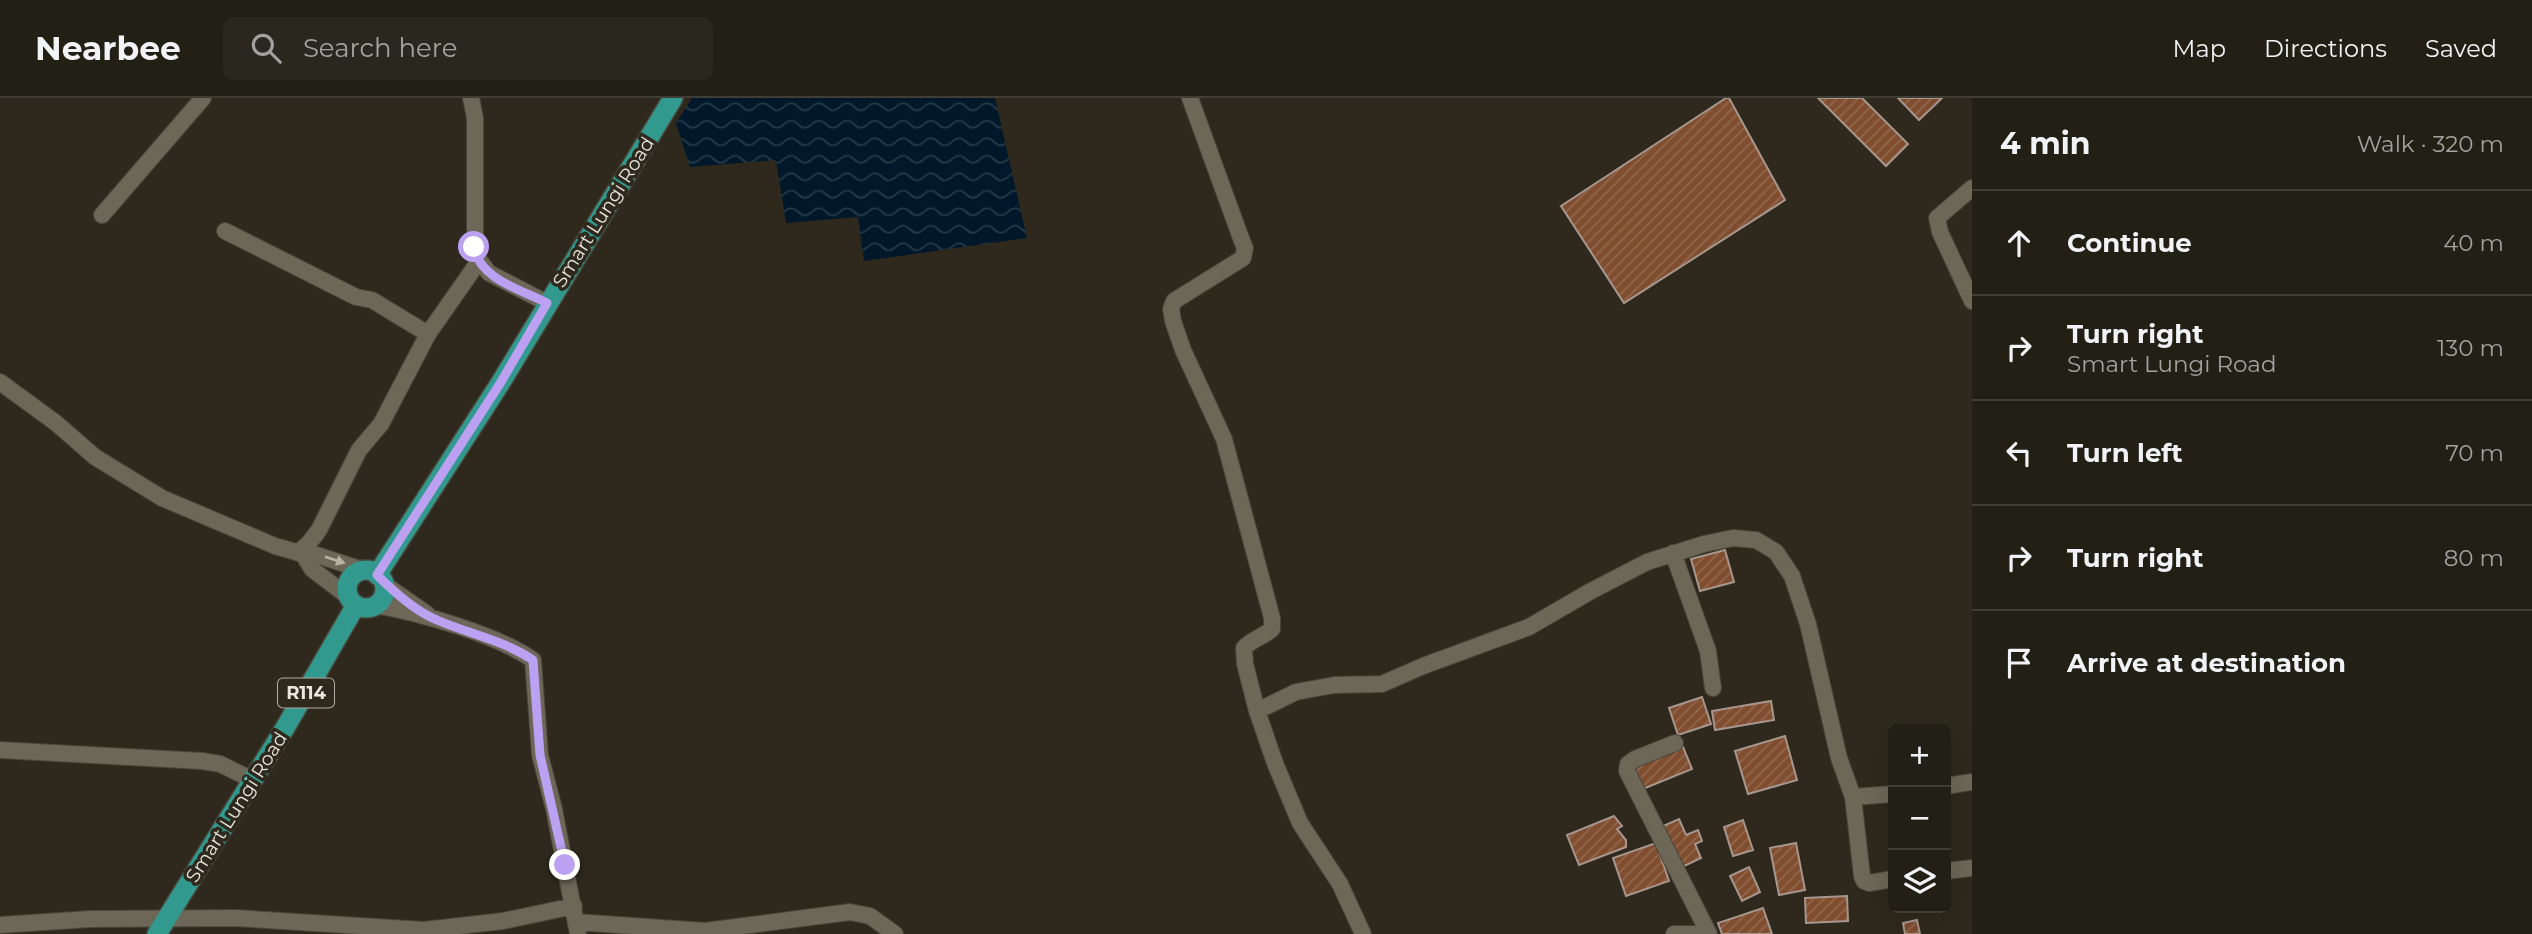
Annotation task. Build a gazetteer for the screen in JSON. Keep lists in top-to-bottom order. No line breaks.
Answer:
{"streets":{"main road":["Smart Lungi Road","R114"]},"crossings":[["Smart Lungi Road","R114"]],"page":{"header":"Nearbee","search":"Search here","nav":["Map","Directions","Saved"],"heading":["4 min","Walk · 320 m"],"list":[["Continue","40 m"],["Turn right","Smart Lungi Road","130 m"],["Turn left","70 m"],["Turn right","80 m"],"Arrive at destination"],"map_buttons":["+","−"]}}
